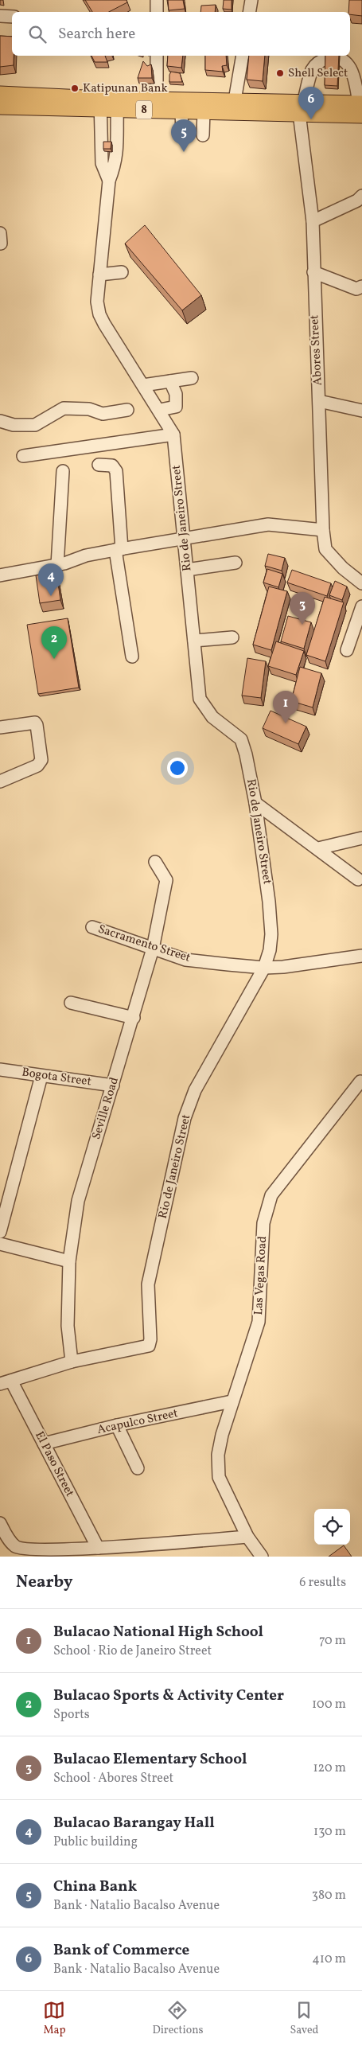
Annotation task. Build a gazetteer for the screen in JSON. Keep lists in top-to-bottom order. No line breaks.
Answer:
{"streets":{"main road":["8"],"street":["Abores Street","Rio de Janeiro Street","Sacramento Street","Bogota Street","Seville Road","Las Vegas Road","Acapulco Street","El Paso Street"]},"crossings":[["8","Abores Street"],["8","Rio de Janeiro Street"],["Rio de Janeiro Street","Sacramento Street"],["Rio de Janeiro Street","Seville Road"],["Rio de Janeiro Street","El Paso Street"],["Sacramento Street","Seville Road"],["Bogota Street","Seville Road"],["Las Vegas Road","Acapulco Street"],["Acapulco Street","El Paso Street"]],"places":["Shell Select","Katipunan Bank"],"page":{"search":"Search here","pins":["6","5","4","3","2","1"],"heading":["Nearby","6 results"],"list":[{"mark":"1","name":"Bulacao National High School","note":"School · Rio de Janeiro Street","value":"70 m"},{"mark":"2","name":"Bulacao Sports & Activity Center","note":"Sports","value":"100 m"},{"mark":"3","name":"Bulacao Elementary School","note":"School · Abores Street","value":"120 m"},{"mark":"4","name":"Bulacao Barangay Hall","note":"Public building","value":"130 m"},{"mark":"5","name":"China Bank","note":"Bank · Natalio Bacalso Avenue","value":"380 m"},{"mark":"6","name":"Bank of Commerce","note":"Bank · Natalio Bacalso Avenue","value":"410 m"}],"nav":["Map","Directions","Saved"]}}
